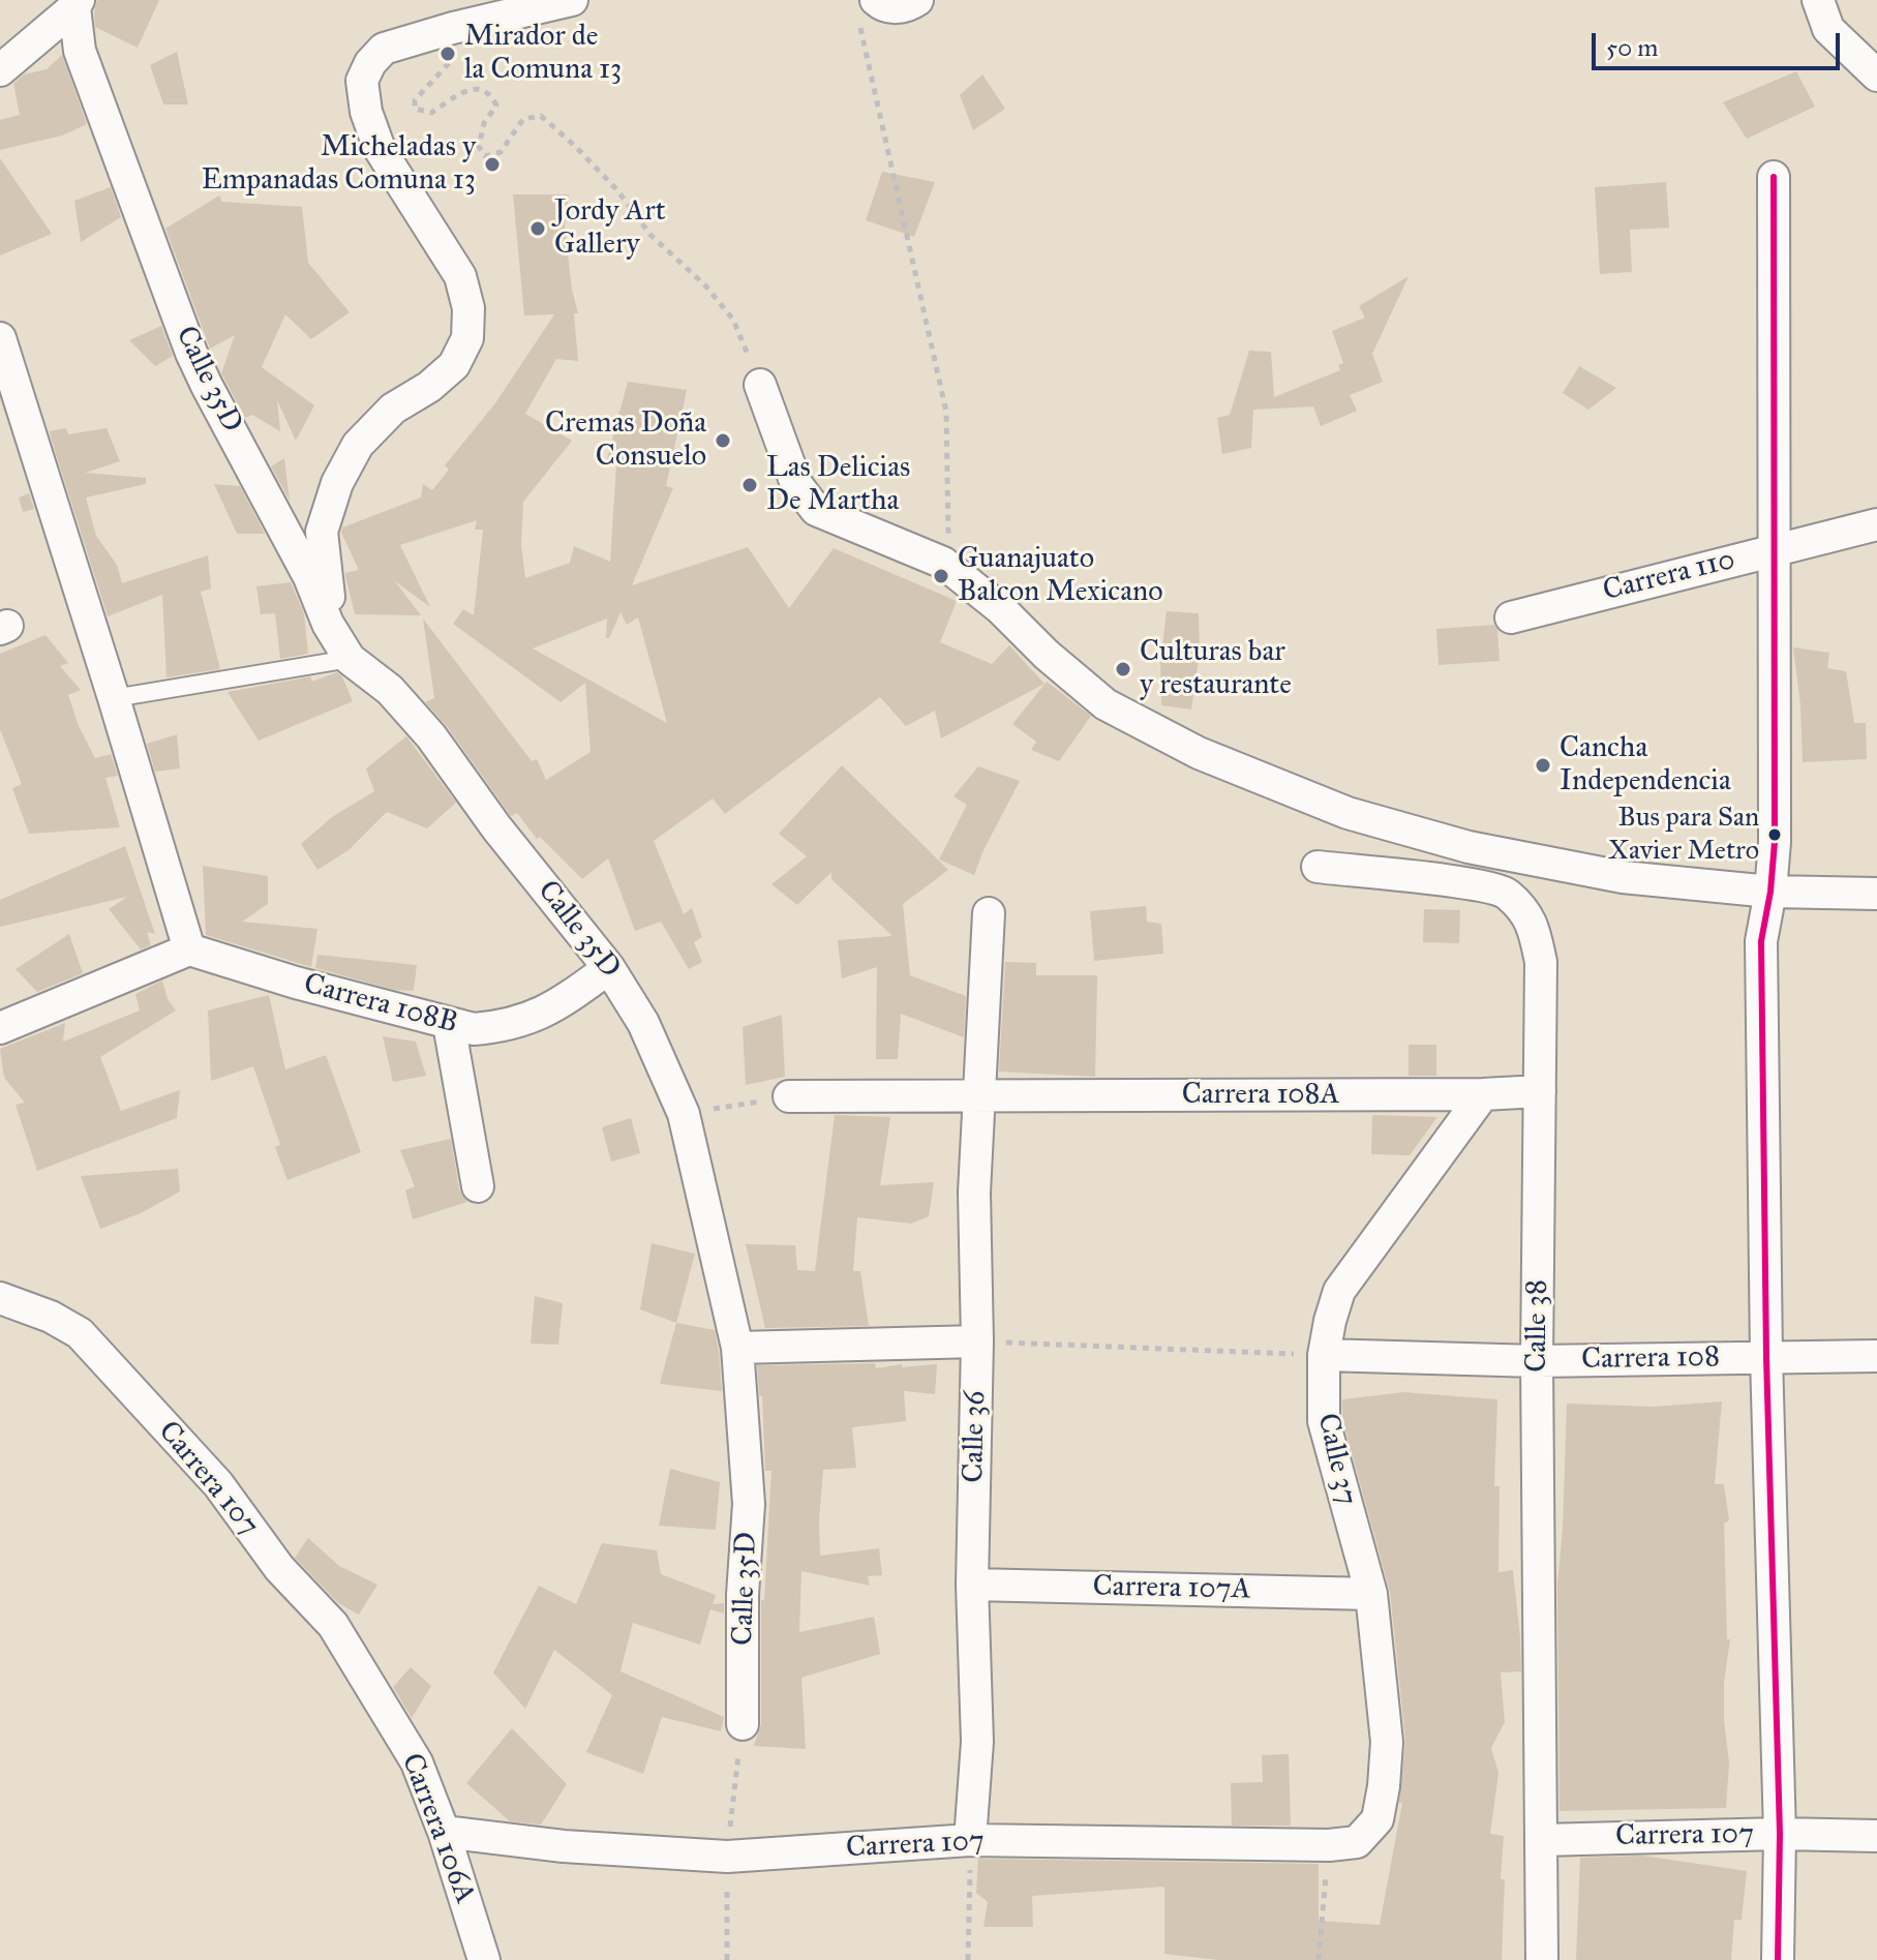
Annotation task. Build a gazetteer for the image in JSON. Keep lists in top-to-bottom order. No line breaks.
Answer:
{"streets":{"street":["Calle 35D","Carrera 110","Carrera 108B","Carrera 108A","Calle 38","Carrera 108","Calle 36","Calle 37","Carrera 107","Carrera 107A","Carrera 106A"]},"crossings":[["Calle 35D","Carrera 108B"],["Carrera 108A","Calle 38"],["Carrera 108A","Calle 36"],["Carrera 108A","Calle 37"],["Calle 38","Carrera 108"],["Calle 38","Carrera 107"],["Carrera 108","Calle 37"],["Calle 36","Carrera 107"],["Calle 36","Carrera 107A"],["Calle 37","Carrera 107"],["Calle 37","Carrera 107A"],["Carrera 107","Carrera 106A"]],"places":["Mirador de la Comuna 13","Micheladas y Empanadas Comuna 13","Jordy Art Gallery","Cremas Doña Consuelo","Las Delicias De Martha","Guanajuato Balcon Mexicano","Culturas bar y restaurante","Cancha Independencia","Bus para San Xavier Metro"],"scale_bar":"50 m"}
